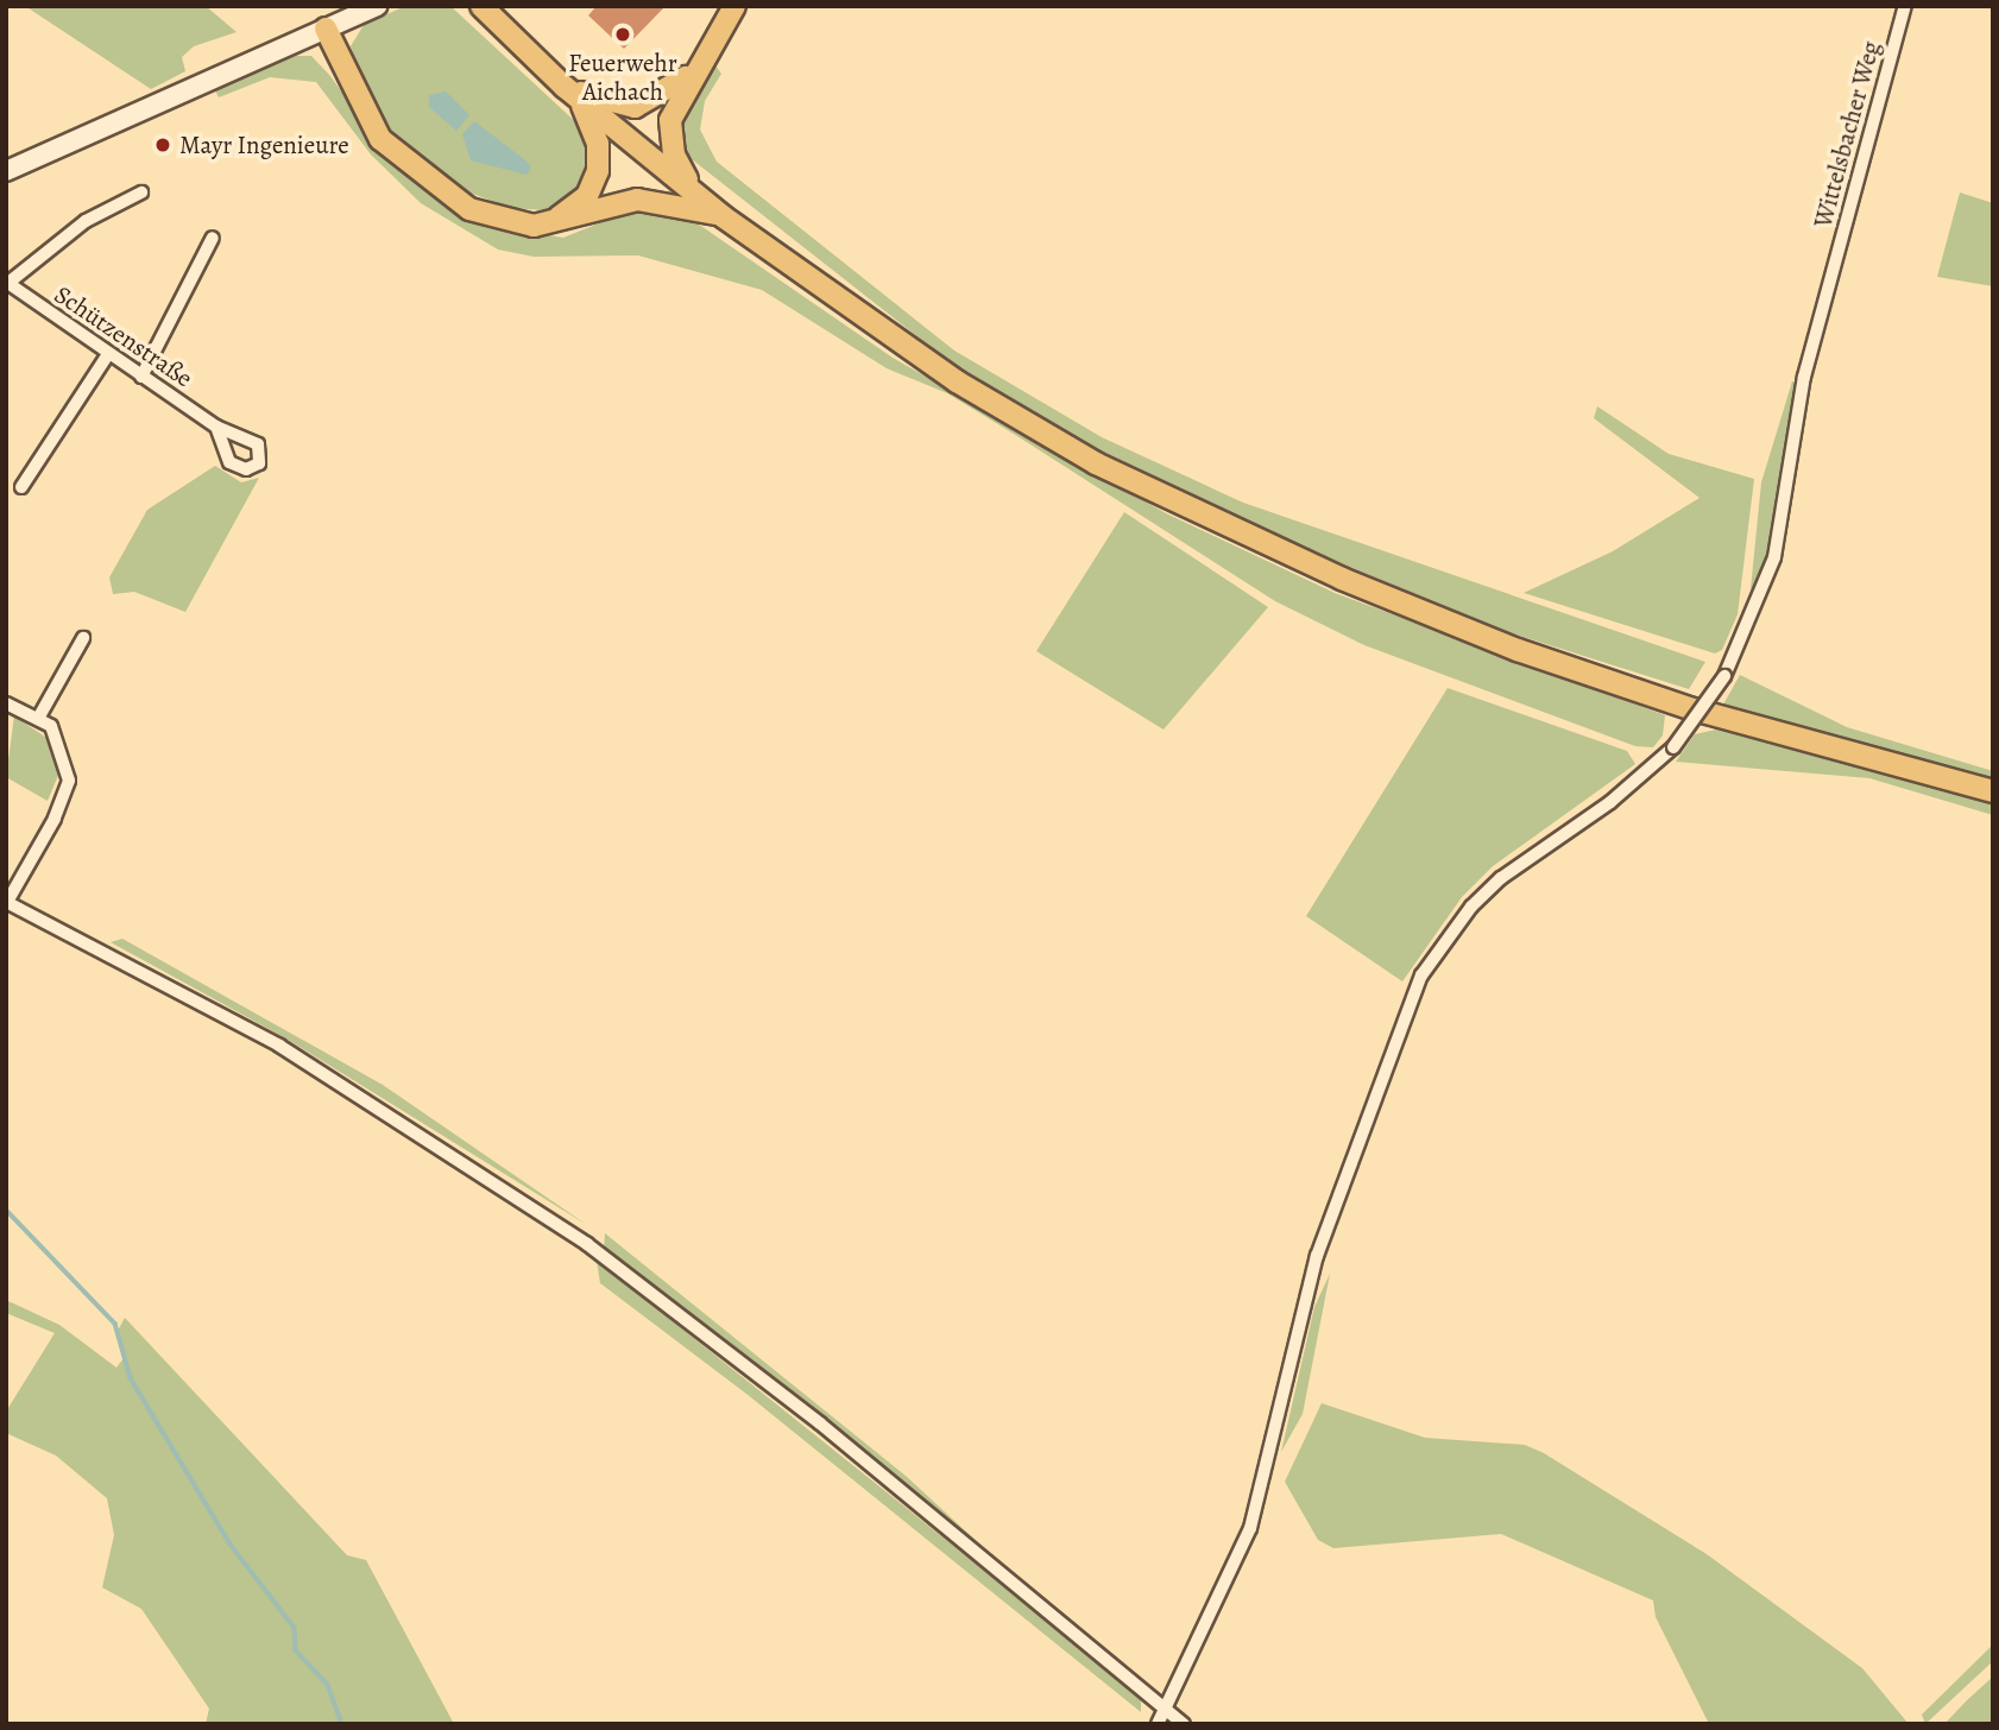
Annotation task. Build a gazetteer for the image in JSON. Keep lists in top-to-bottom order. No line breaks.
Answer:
{"streets":{"street":["Wittelsbacher Weg","Schützenstraße"]},"places":["Feuerwehr Aichach","Mayr Ingenieure"]}
